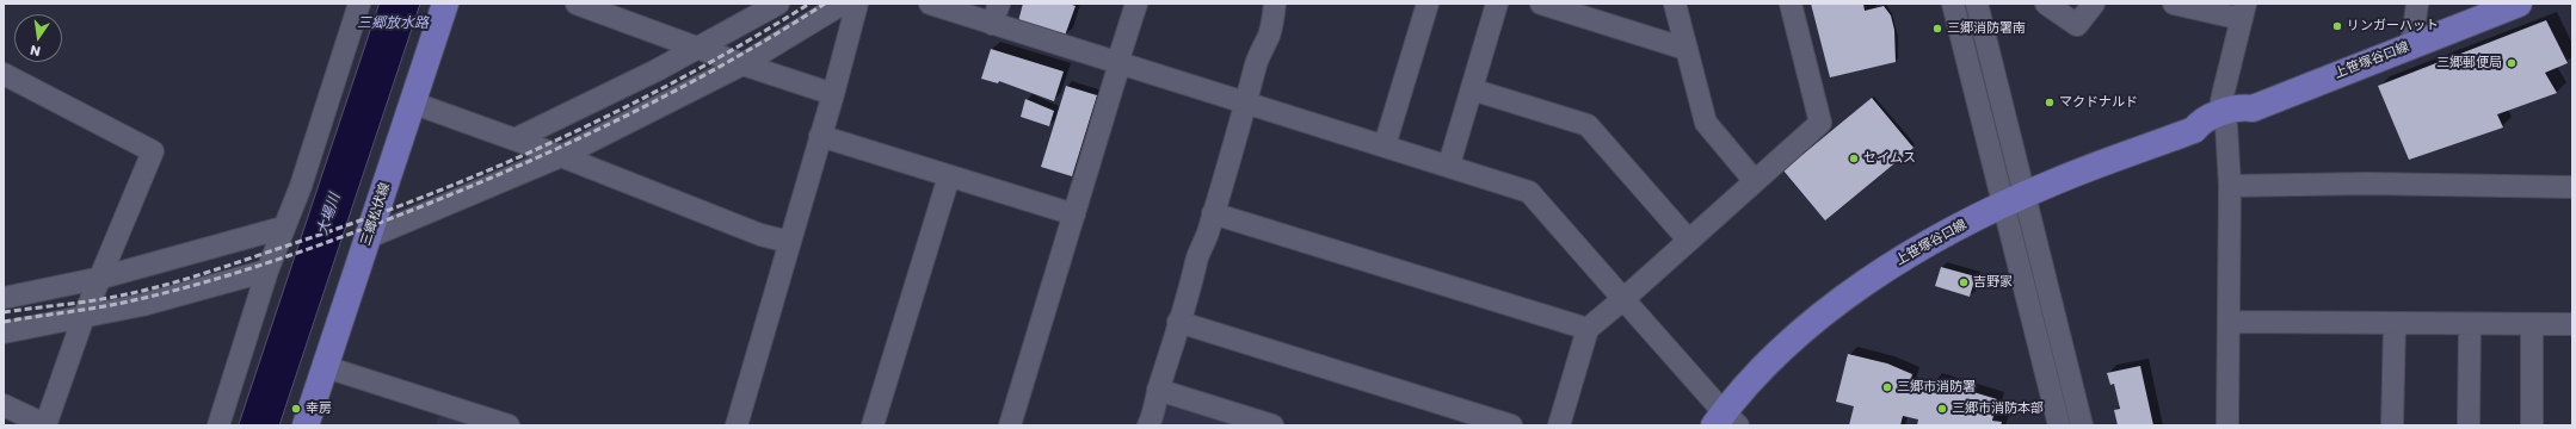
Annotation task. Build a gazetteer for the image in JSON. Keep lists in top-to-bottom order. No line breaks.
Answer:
{"streets":{"main road":["上笹塚谷口線","三郷松伏線"]},"water":["三郷放水路","大場川"],"places":["リンガーハット","三郷消防署南","三郷郵便局","マクドナルド","セイムス","吉野家","三郷市消防署","幸房","三郷市消防本部"],"north":"bottom"}
